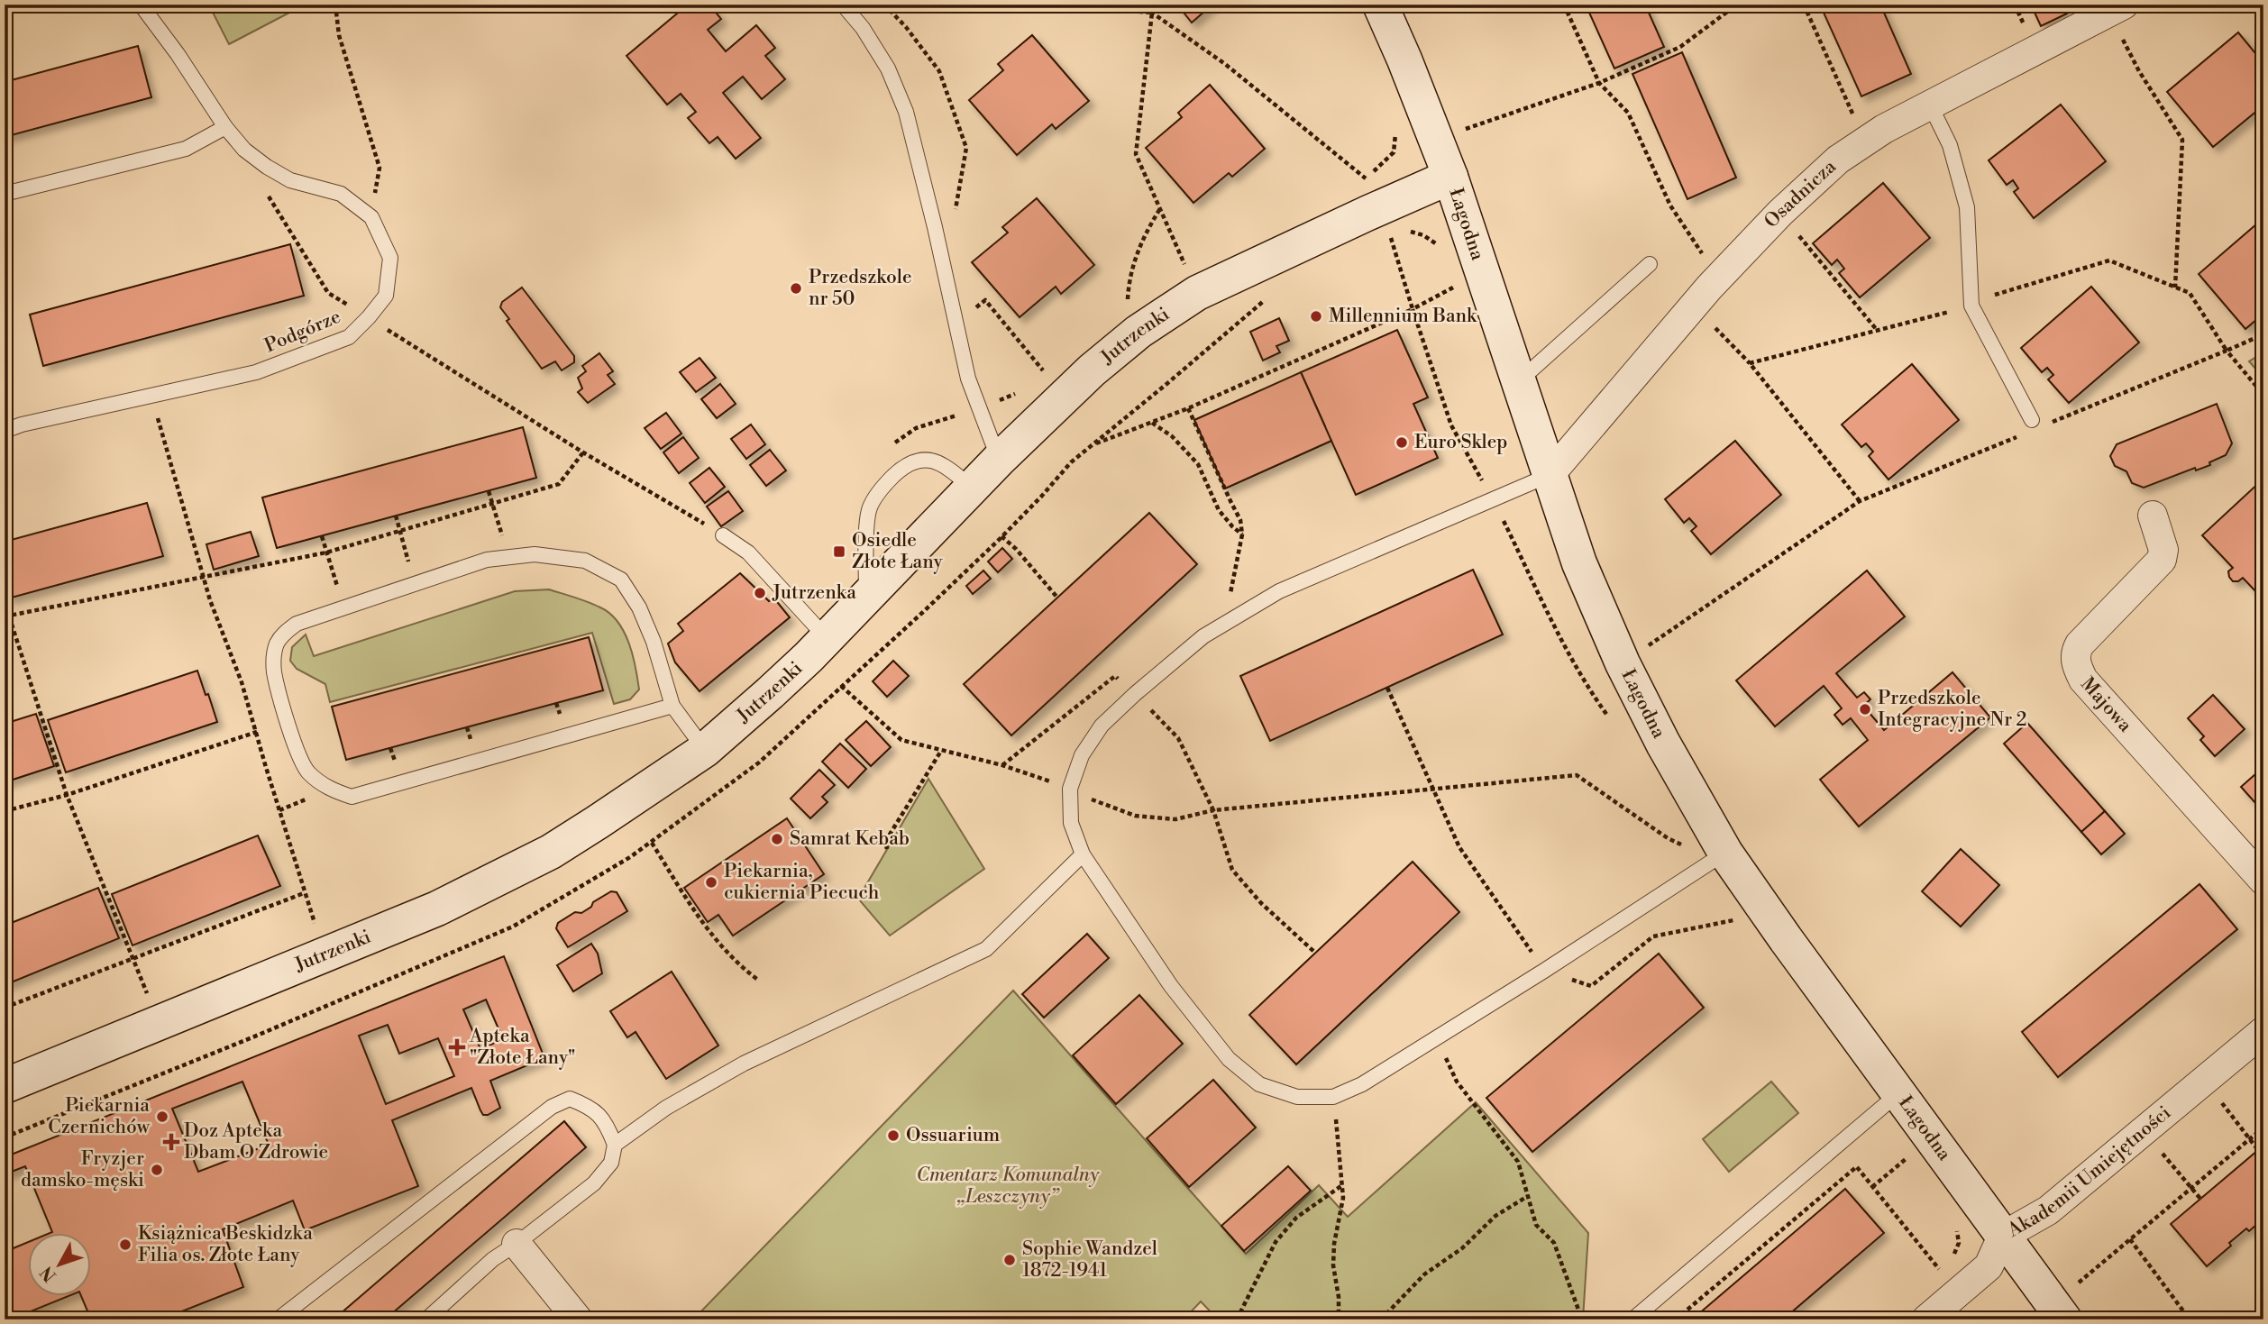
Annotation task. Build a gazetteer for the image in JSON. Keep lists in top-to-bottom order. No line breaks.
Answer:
{"streets":{"street":["Osadnicza","Łagodna","Jutrzenki","Majowa","Akademii Umiejętności"],"lane":["Podgórze"]},"crossings":[["Osadnicza","Łagodna"],["Łagodna","Jutrzenki"],["Łagodna","Akademii Umiejętności"]],"parks":["Cmentarz Komunalny „Leszczyny”"],"places":{"other":["Przedszkole nr 50","Millennium Bank","Euro Sklep","Jutrzenka","Przedszkole Integracyjne Nr 2","Samrat Kebab","Piekarnia, cukiernia Piecuch","Piekarnia Czernichów","Ossuarium","Fryzjer damsko-męski","Książnica Beskidzka Filia os. Złote Łany","Sophie Wandzel 1872-1941"],"transit":["Osiedle Złote Łany"],"health":["Apteka \"Złote Łany\"","Doz Apteka Dbam O Zdrowie"]},"north":"bottom left"}
